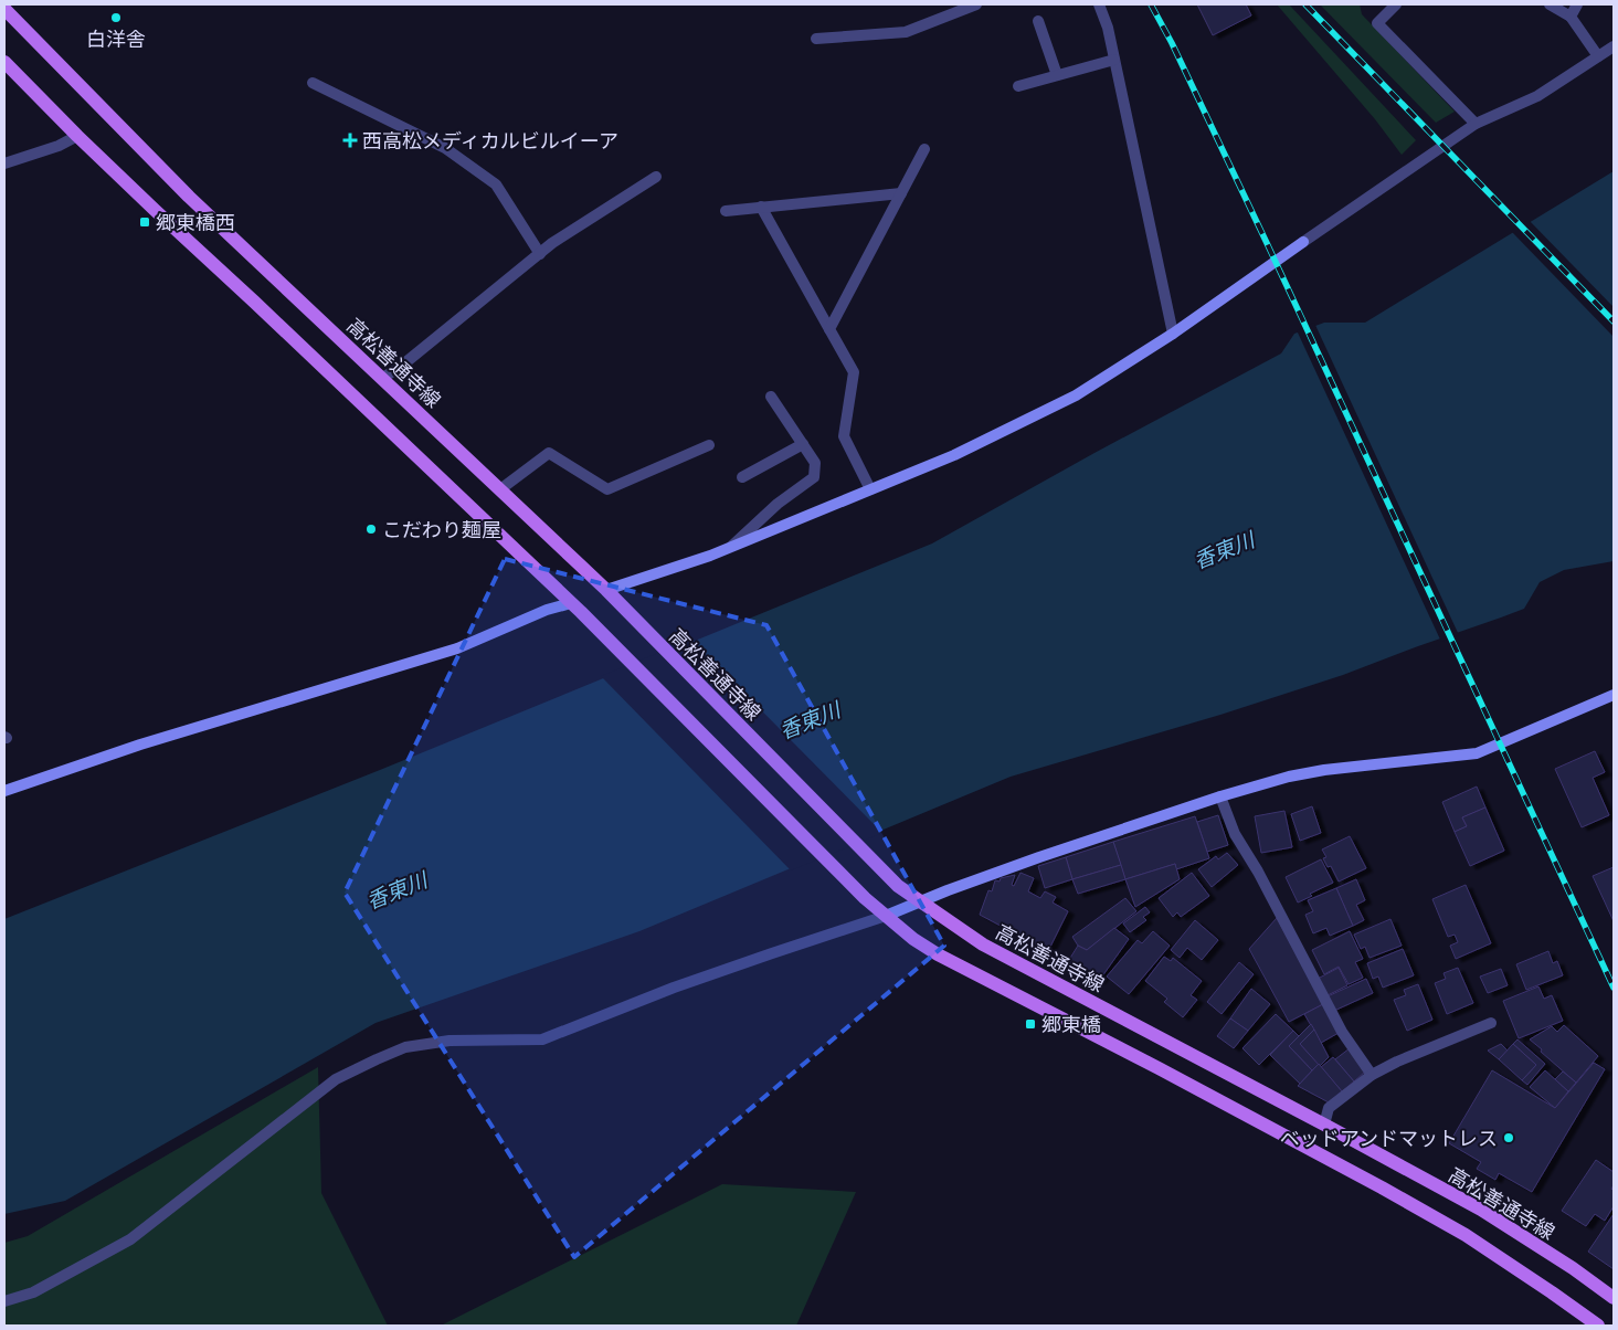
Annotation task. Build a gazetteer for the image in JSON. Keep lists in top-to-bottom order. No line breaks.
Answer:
{"streets":{"main road":["高松善通寺線"]},"water":["香東川"],"places":{"other":["白洋舎","こだわり麺屋","ベッドアンドマットレス"],"health":["西高松メディカルビルイーア"],"transit":["郷東橋西","郷東橋"]}}
